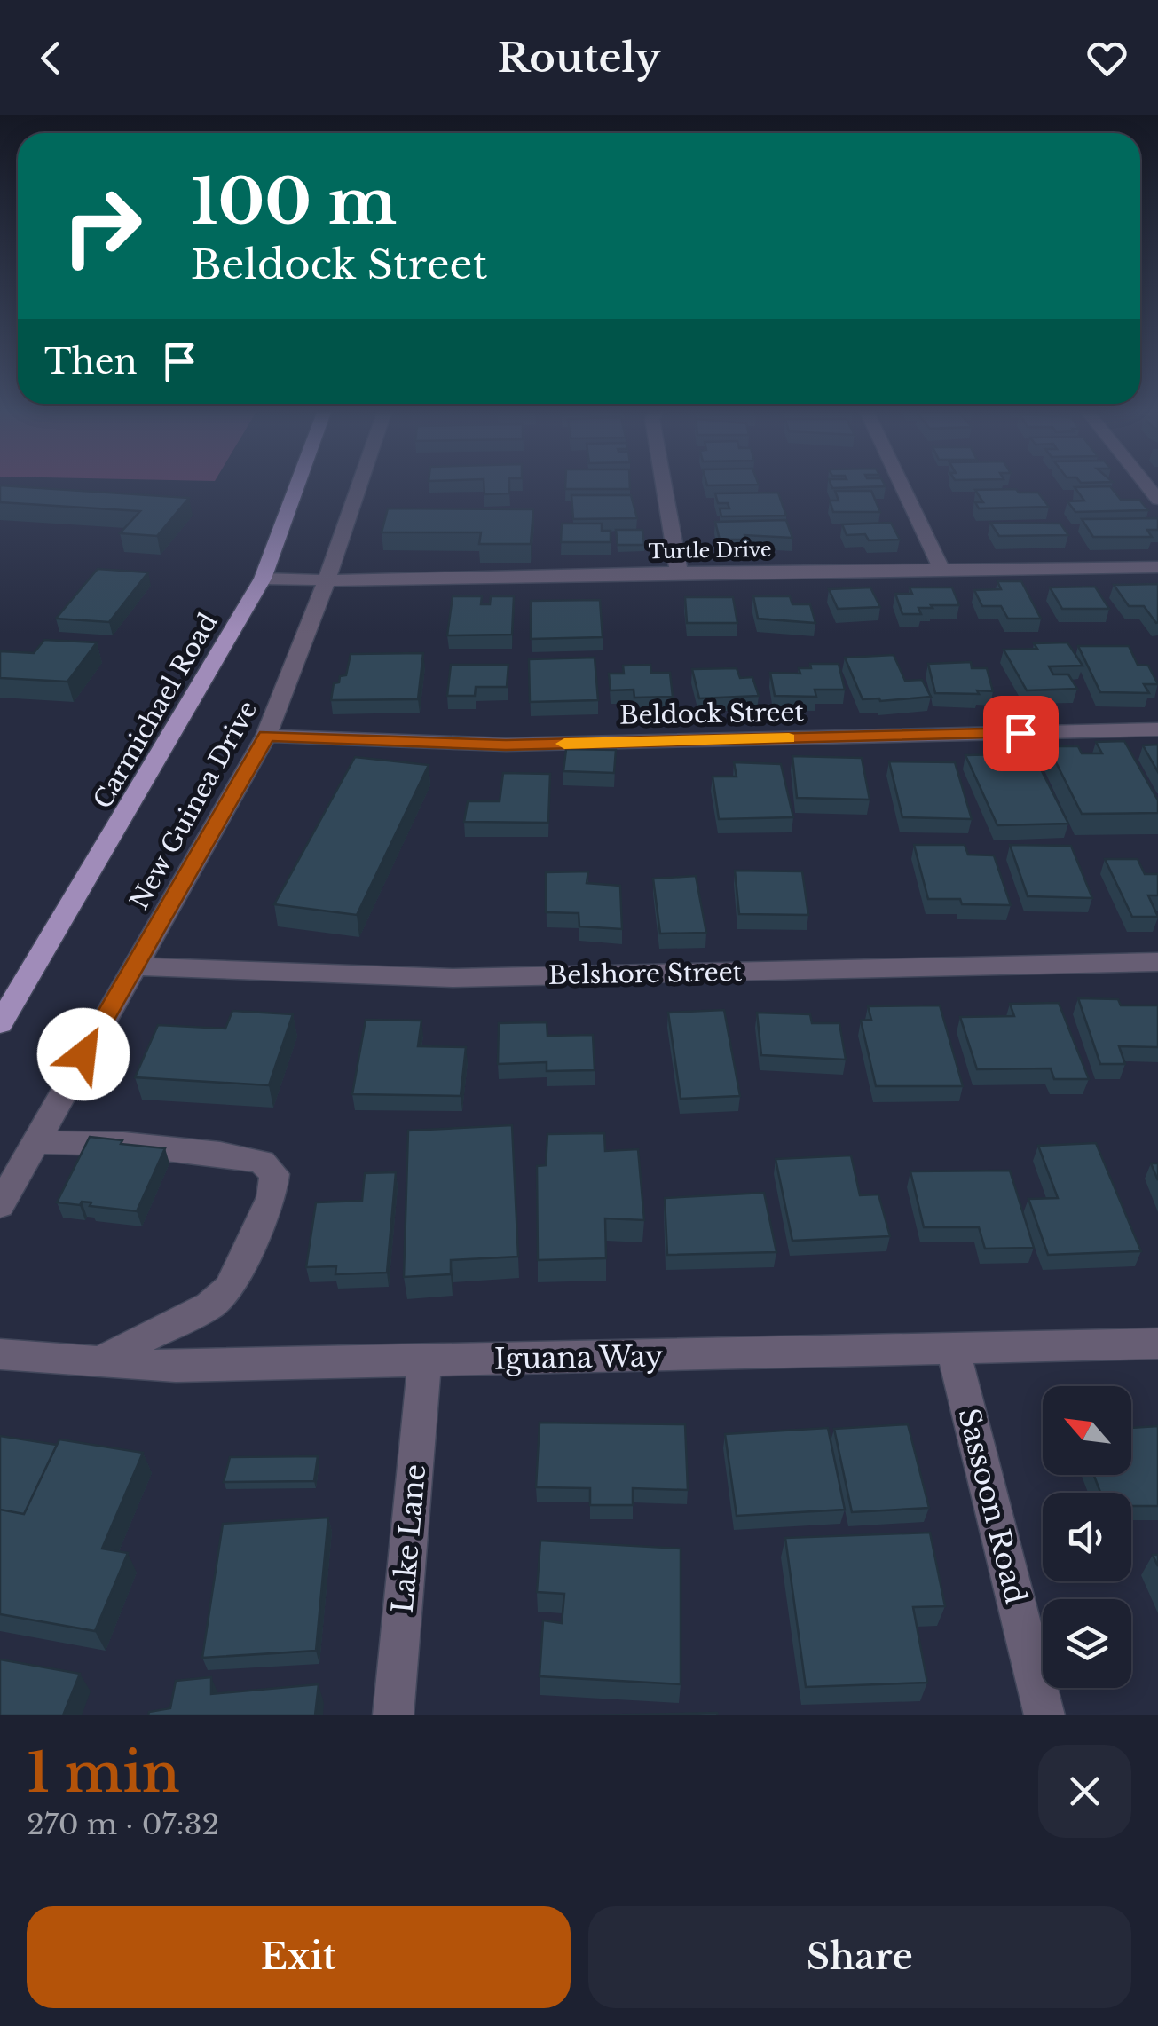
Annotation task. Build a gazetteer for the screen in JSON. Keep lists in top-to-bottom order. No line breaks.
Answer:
{"streets":{"main road":["Carmichael Road"],"street":["Turtle Drive","Beldock Street","New Guinea Drive","Belshore Street","Iguana Way","Sassoon Road","Lake Lane"]},"crossings":[["Turtle Drive","Carmichael Road"],["Turtle Drive","New Guinea Drive"],["Beldock Street","New Guinea Drive"],["New Guinea Drive","Belshore Street"],["Iguana Way","Sassoon Road"],["Iguana Way","Lake Lane"]],"north":"top left","page":{"header":"Routely","turn":["100 m","Beldock Street"],"then":"Then","heading":["1 min","270 m · 07:32"],"buttons":["Exit","Share"]}}
